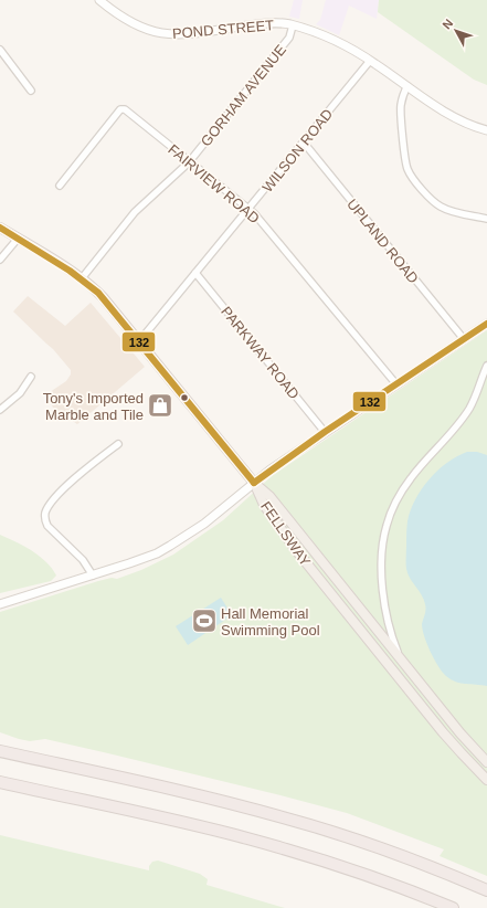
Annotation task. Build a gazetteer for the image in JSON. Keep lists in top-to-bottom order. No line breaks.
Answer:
{"streets":{"main road":["POND STREET","FELLSWAY"],"street":["GORHAM AVENUE","WILSON ROAD","FAIRVIEW ROAD","UPLAND ROAD","PARKWAY ROAD"]},"crossings":[["POND STREET","GORHAM AVENUE"],["POND STREET","WILSON ROAD"],["GORHAM AVENUE","FAIRVIEW ROAD"],["WILSON ROAD","FAIRVIEW ROAD"],["WILSON ROAD","UPLAND ROAD"],["WILSON ROAD","PARKWAY ROAD"]],"places":{"shop":["Tony's Imported Marble and Tile"],"sports":["Hall Memorial Swimming Pool"]},"lines":["transit line 132"],"north":"top left"}
